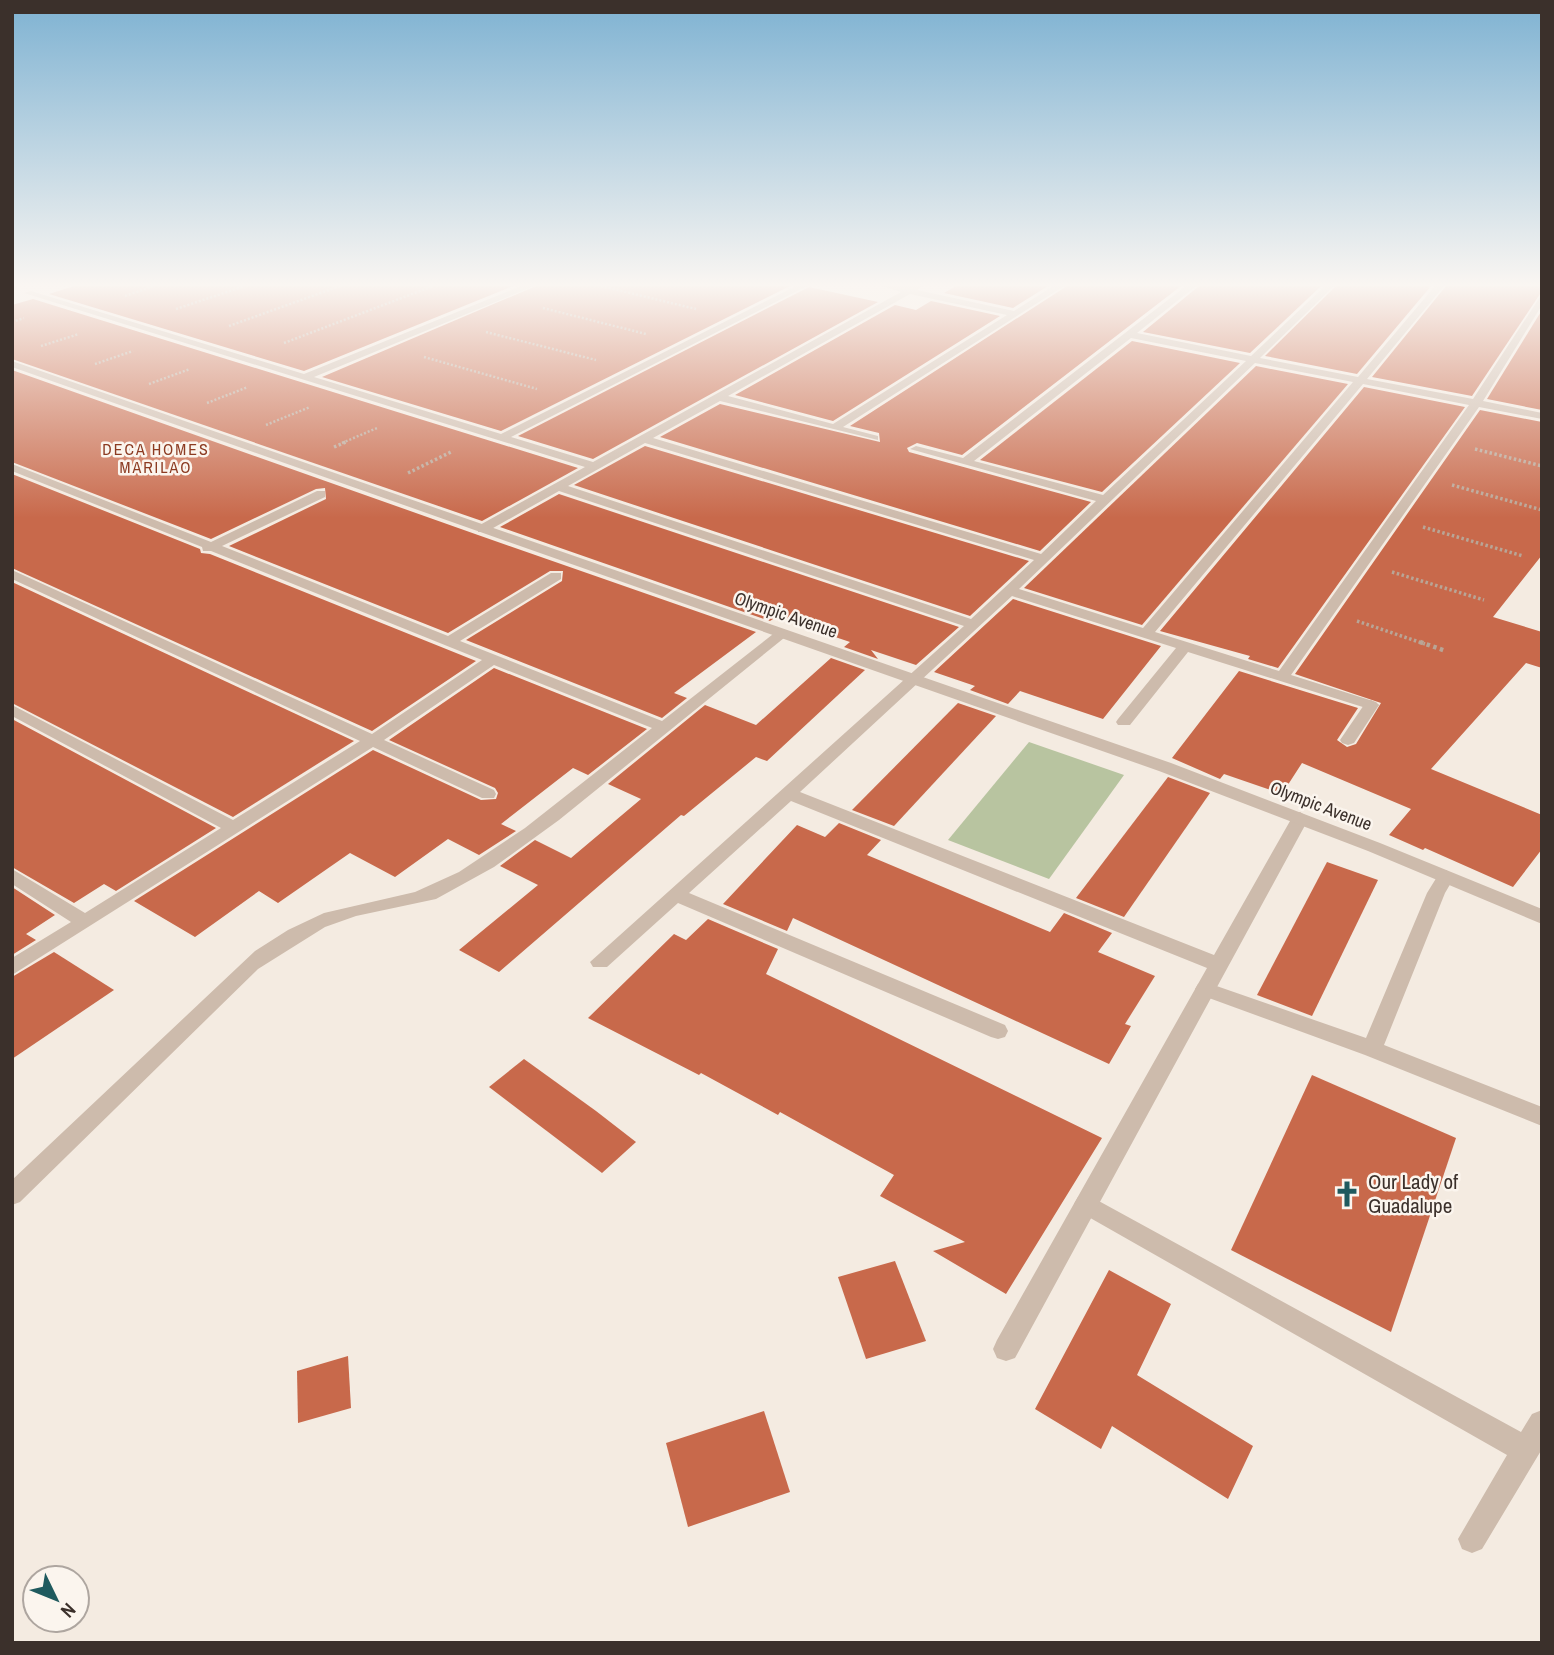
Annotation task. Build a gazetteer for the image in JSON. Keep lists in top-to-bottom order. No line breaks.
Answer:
{"streets":{"street":["Olympic Avenue"]},"districts":["DECA HOMES MARILAO"],"places":{"church":["Our Lady of Guadalupe"]},"north":"bottom right"}
